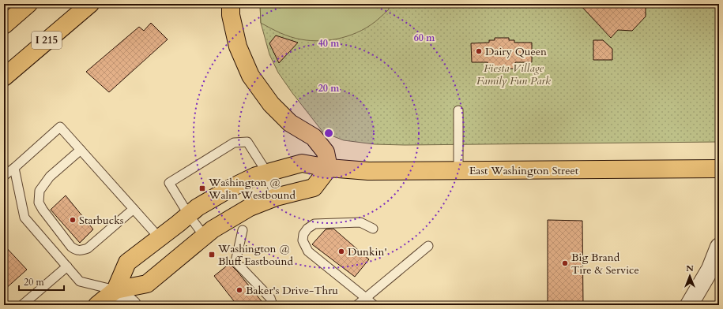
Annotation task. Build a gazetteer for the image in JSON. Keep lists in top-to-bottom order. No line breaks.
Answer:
{"streets":{"main road":["I 215","East Washington Street"]},"parks":["Fiesta Village Family Fun Park"],"places":{"other":["Dairy Queen","Starbucks","Dunkin'","Big Brand Tire & Service","Baker's Drive-Thru"],"transit":["Washington @ Walin Westbound","Washington @ Bluff Eastbound"]},"scale_bar":"20 m","north":"top","rings":["60 m","40 m","20 m"]}
